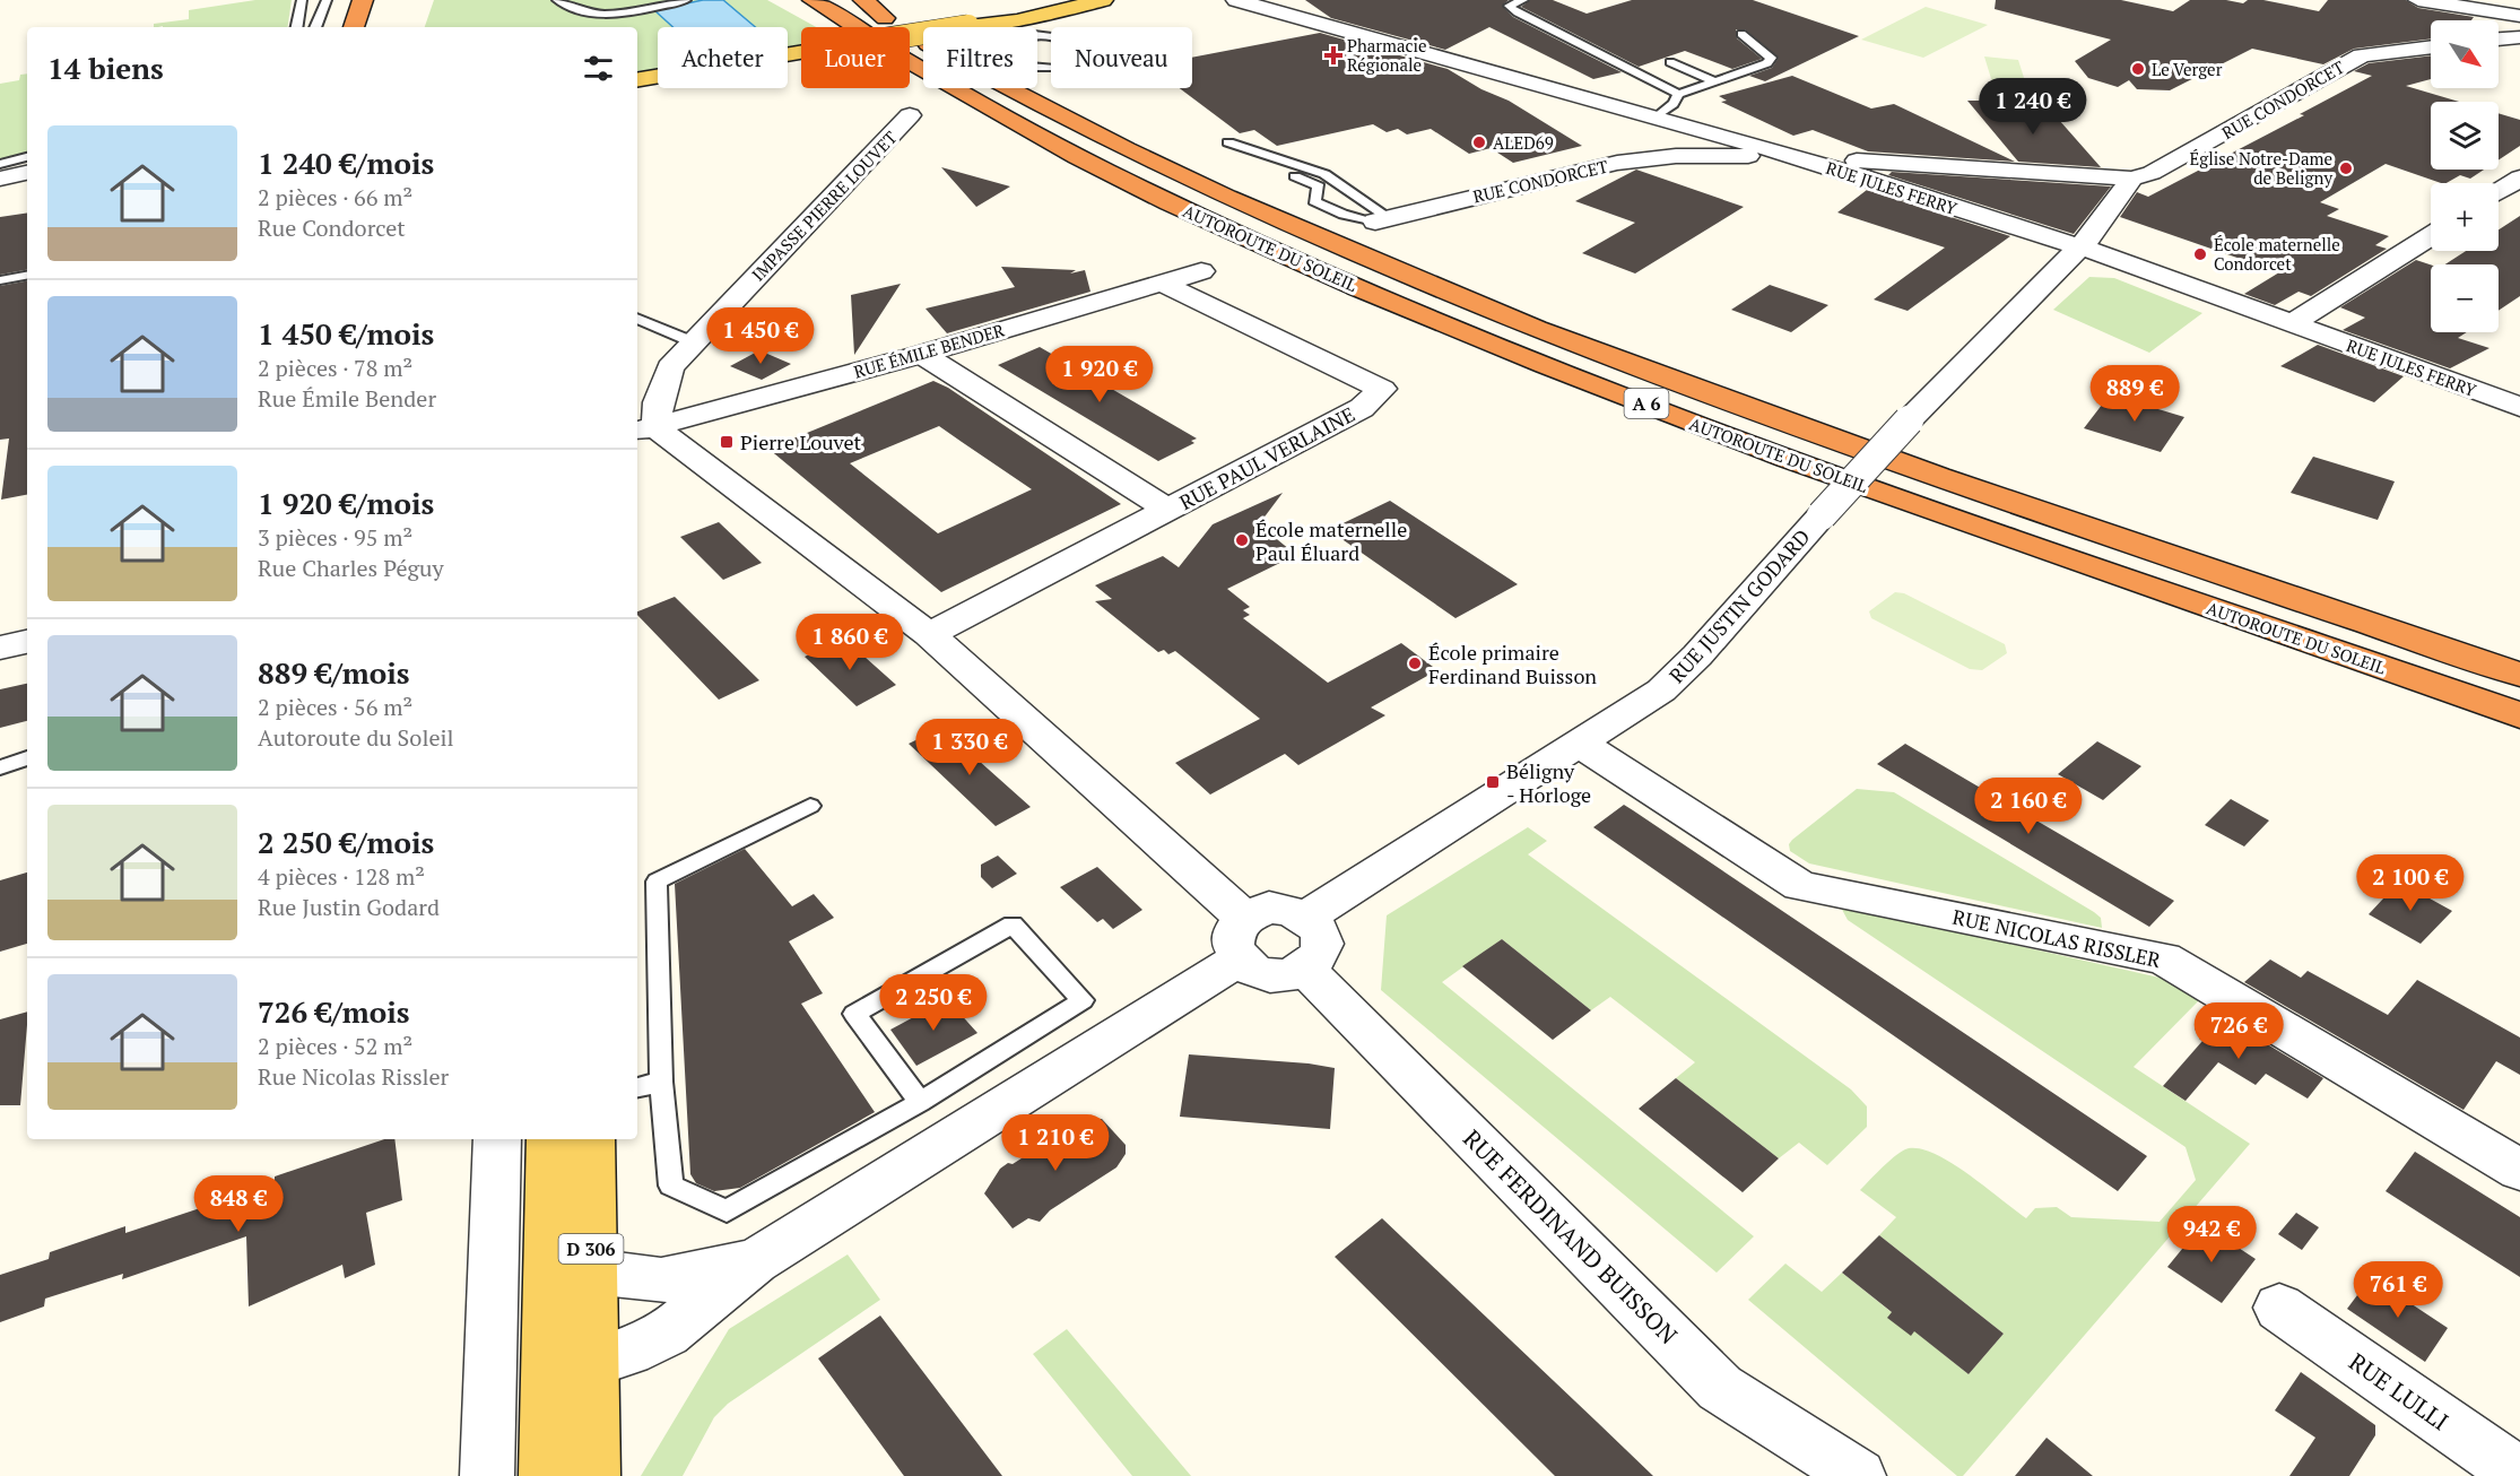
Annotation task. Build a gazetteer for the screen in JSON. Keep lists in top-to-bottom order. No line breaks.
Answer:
{"streets":{"highway":["AUTOROUTE DU SOLEIL","A 6"],"main road":["D 306"],"street":["RUE CONDORCET","RUE JULES FERRY","IMPASSE PIERRE LOUVET","RUE ÉMILE BENDER","RUE PAUL VERLAINE","RUE JUSTIN GODARD","RUE NICOLAS RISSLER","RUE FERDINAND BUISSON","RUE LULLI"]},"crossings":[["RUE CONDORCET","RUE JULES FERRY"],["RUE JULES FERRY","RUE JUSTIN GODARD"],["IMPASSE PIERRE LOUVET","RUE ÉMILE BENDER"],["RUE ÉMILE BENDER","RUE PAUL VERLAINE"],["RUE JUSTIN GODARD","RUE NICOLAS RISSLER"],["RUE JUSTIN GODARD","RUE FERDINAND BUISSON"]],"places":{"health":["Pharmacie Régionale"],"other":["Le Verger","ALED69","Église Notre-Dame de Beligny","École maternelle Condorcet","École maternelle Paul Éluard","École primaire Ferdinand Buisson"],"transit":["Pierre Louvet","Béligny - Horloge"]},"north":"bottom right","page":{"map_buttons":["+","−"],"chip":["Acheter","Louer","Filtres","Nouveau"],"heading":"14 biens","price":["1 240 €","1 450 €","1 920 €","889 €","1 860 €","1 330 €","2 160 €","2 100 €","2 250 €","726 €","1 210 €","848 €","942 €","761 €"],"list":[{"name":"1 240 €/mois","note":"2 pièces · 66 m² · Rue Condorcet"},{"name":"1 450 €/mois","note":"2 pièces · 78 m² · Rue Émile Bender"},{"name":"1 920 €/mois","note":"3 pièces · 95 m² · Rue Charles Péguy"},{"name":"889 €/mois","note":"2 pièces · 56 m² · Autoroute du Soleil"},{"name":"2 250 €/mois","note":"4 pièces · 128 m² · Rue Justin Godard"},{"name":"726 €/mois","note":"2 pièces · 52 m² · Rue Nicolas Rissler"}]}}
